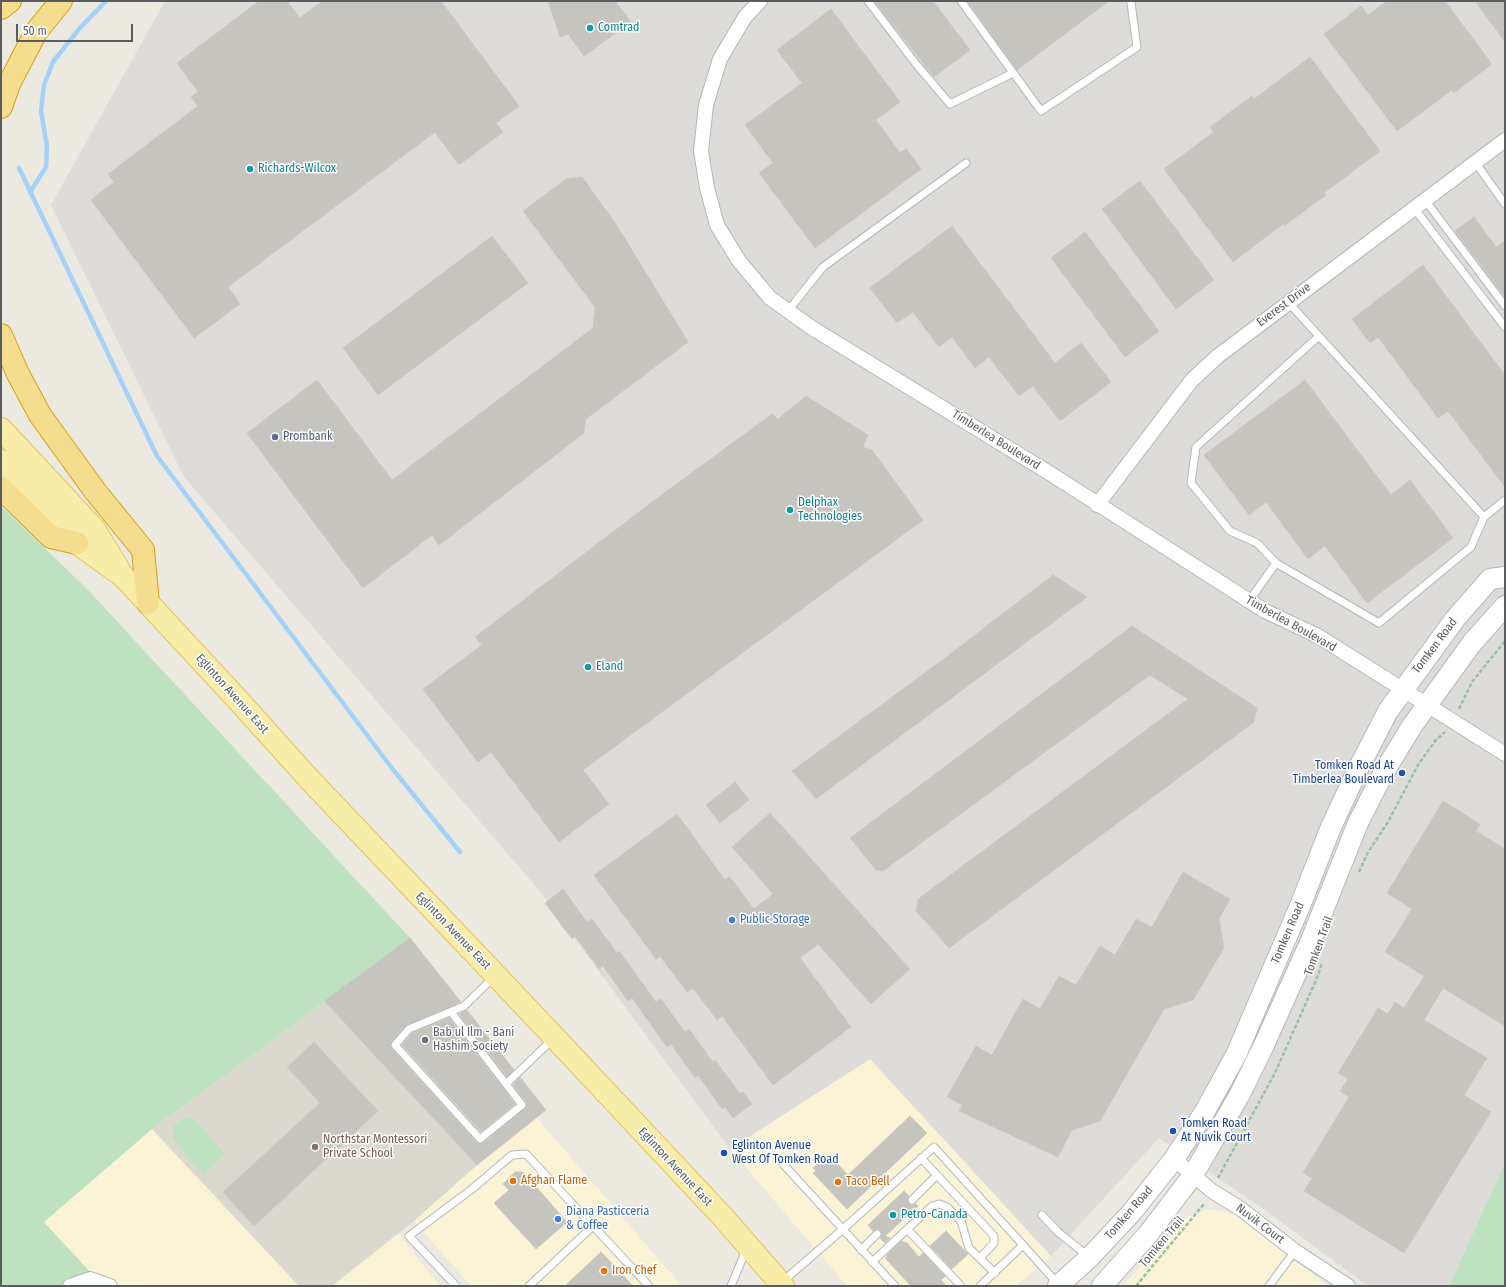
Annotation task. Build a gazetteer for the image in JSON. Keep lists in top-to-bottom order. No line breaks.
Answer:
{"streets":{"main road":["Tomken Road","Eglinton Avenue East"],"street":["Everest Drive","Timberlea Boulevard","Nuvik Court"],"path":["Tomken Trail"]},"crossings":[["Everest Drive","Timberlea Boulevard"],["Timberlea Boulevard","Tomken Road"],["Tomken Road","Nuvik Court"]],"places":["Comtrad","Richards-Wilcox","Prombank","Delphax Technologies","Eland","Tomken Road At Timberlea Boulevard","Public Storage","Bab ul Ilm - Bani Hashim Society","Tomken Road At Nuvik Court","Northstar Montessori Private School","Eglinton Avenue West Of Tomken Road","Afghan Flame","Taco Bell","Petro-Canada","Diana Pasticceria & Coffee","Iron Chef"],"scale_bar":"50 m"}
